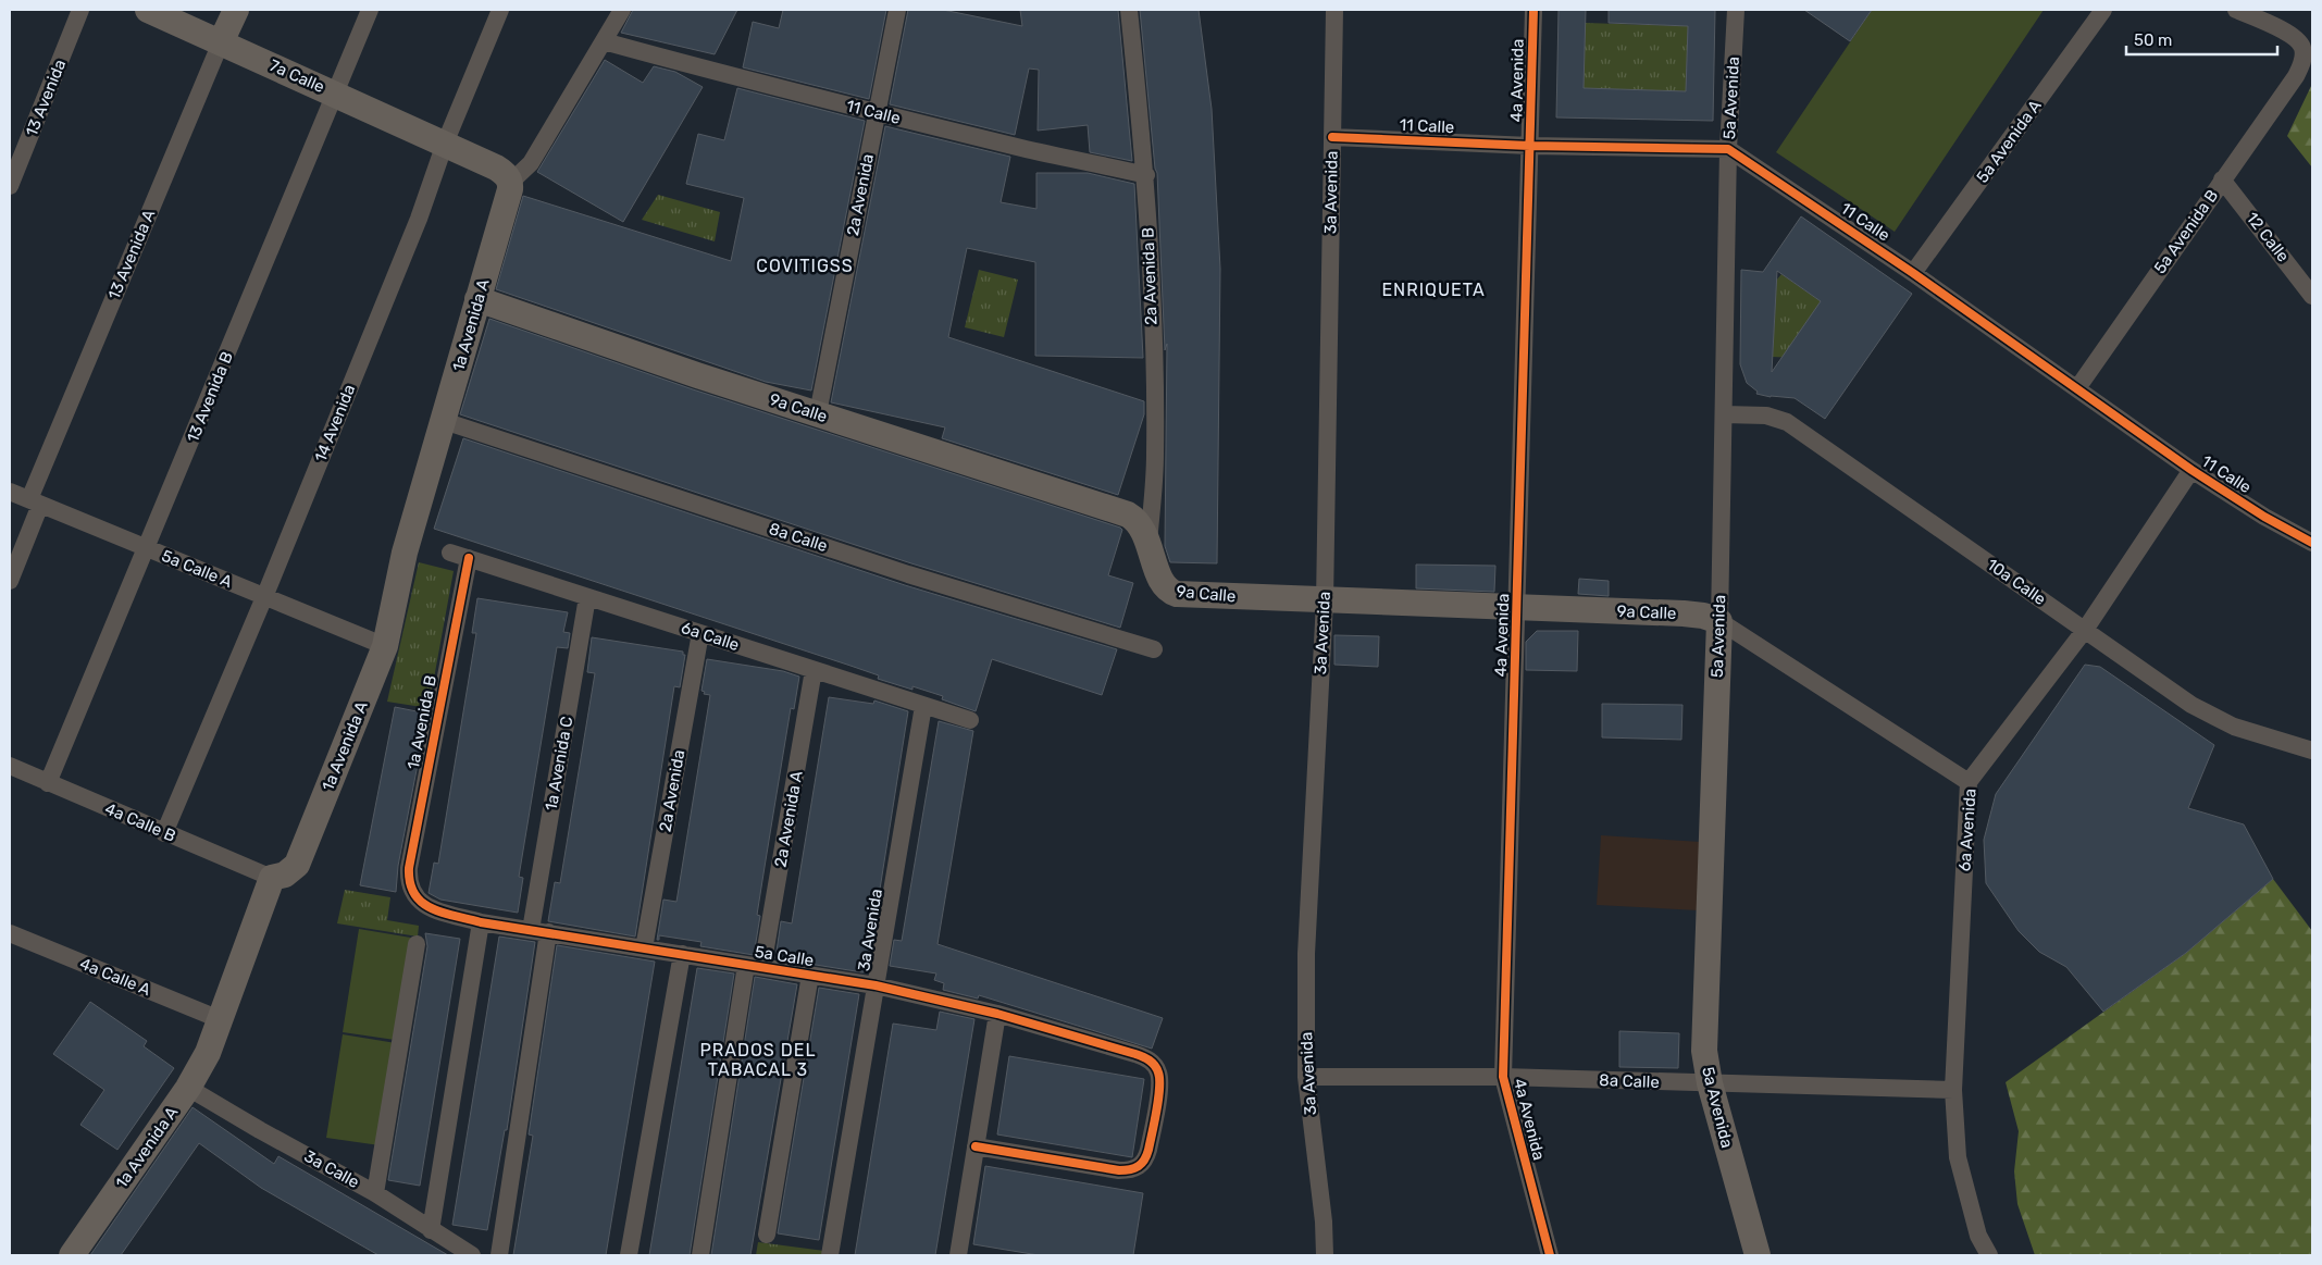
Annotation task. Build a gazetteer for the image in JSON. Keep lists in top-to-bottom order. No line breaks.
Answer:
{"streets":{"main road":["7a Calle","5a Avenida","13 Avenida A","1a Avenida A","9a Calle"],"street":["4a Avenida","13 Avenida","11 Calle","5a Avenida A","3a Avenida","2a Avenida","5a Avenida B","12 Calle","2a Avenida B","13 Avenida B","14 Avenida","8a Calle","5a Calle A","10a Calle","6a Calle","1a Avenida B","1a Avenida C","2a Avenida A","4a Calle B","6a Avenida","5a Calle","4a Calle A","3a Calle"]},"crossings":[["7a Calle","13 Avenida A"],["7a Calle","13 Avenida B"],["7a Calle","14 Avenida"],["4a Avenida","11 Calle"],["4a Avenida","9a Calle"],["4a Avenida","8a Calle"],["5a Avenida","11 Calle"],["5a Avenida","9a Calle"],["5a Avenida","8a Calle"],["5a Avenida","10a Calle"],["11 Calle","5a Avenida A"],["11 Calle","3a Avenida"],["11 Calle","2a Avenida"],["11 Calle","5a Avenida B"],["11 Calle","2a Avenida B"],["11 Calle","6a Avenida"],["3a Avenida","9a Calle"],["3a Avenida","8a Calle"],["3a Avenida","6a Calle"],["3a Avenida","5a Calle"],["2a Avenida","9a Calle"],["2a Avenida","6a Calle"],["2a Avenida","5a Calle"],["5a Avenida B","12 Calle"],["13 Avenida A","5a Calle A"],["2a Avenida B","9a Calle"],["1a Avenida A","9a Calle"],["1a Avenida A","8a Calle"],["1a Avenida A","5a Calle A"],["1a Avenida A","4a Calle B"],["1a Avenida A","4a Calle A"],["1a Avenida A","3a Calle"],["13 Avenida B","5a Calle A"],["13 Avenida B","4a Calle B"],["9a Calle","6a Avenida"],["14 Avenida","5a Calle A"],["14 Avenida","4a Calle B"],["8a Calle","6a Avenida"],["10a Calle","6a Avenida"],["6a Calle","1a Avenida B"],["6a Calle","1a Avenida C"],["6a Calle","2a Avenida A"],["1a Avenida B","5a Calle"],["1a Avenida C","5a Calle"],["2a Avenida A","5a Calle"]],"districts":["COVITIGSS","ENRIQUETA","PRADOS DEL TABACAL 3"],"scale_bar":"50 m"}
